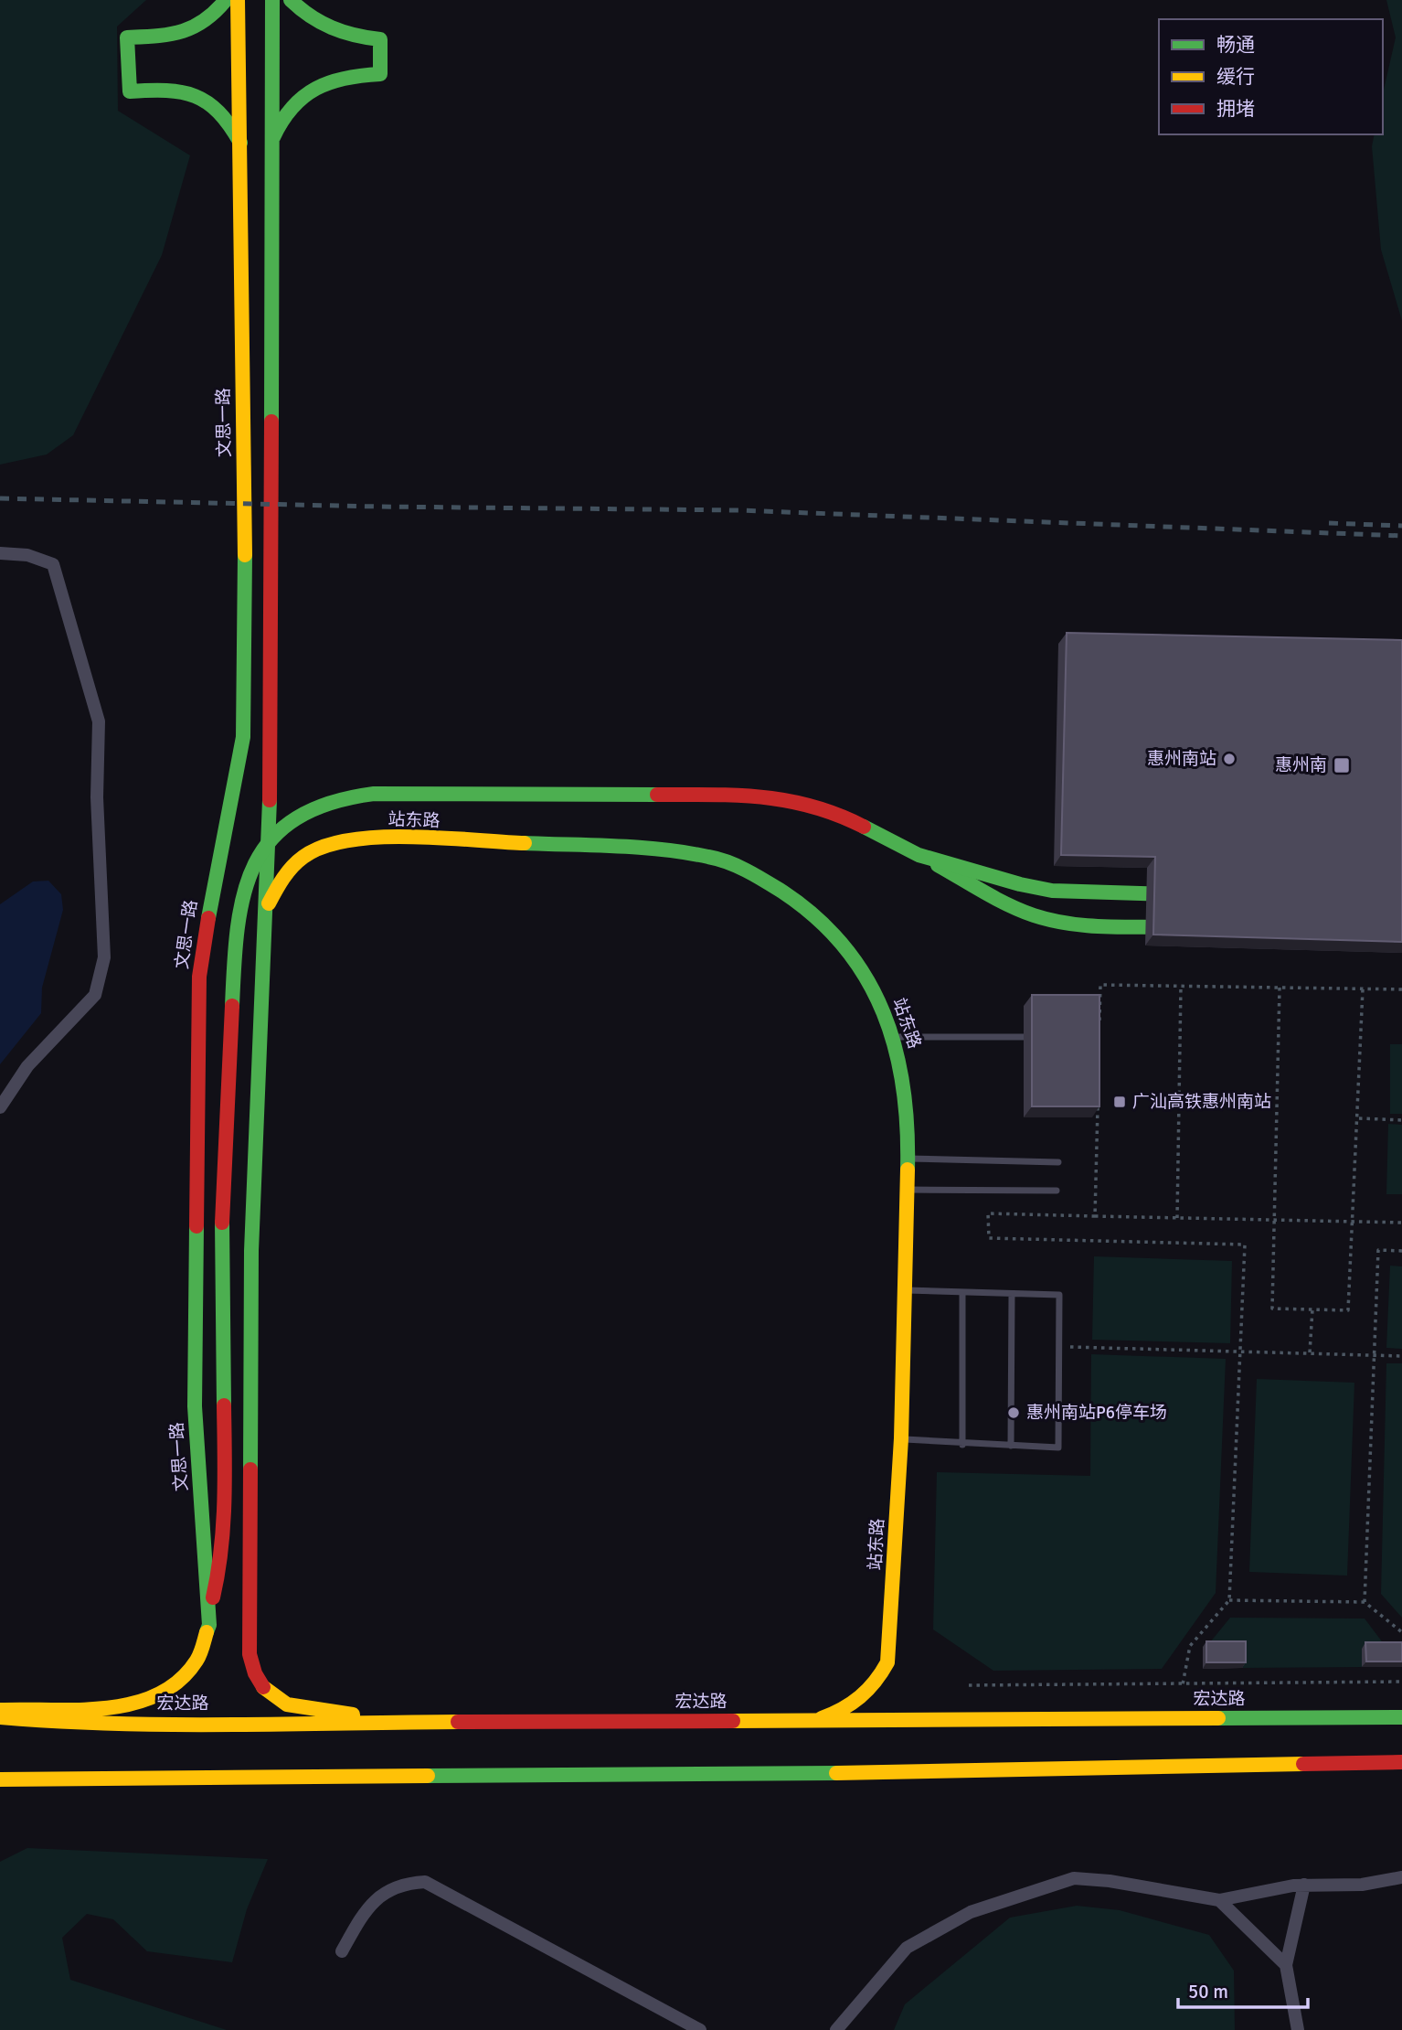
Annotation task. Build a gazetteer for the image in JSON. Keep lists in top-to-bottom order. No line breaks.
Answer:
{"streets":{"street":["文思一路","站东路","宏达路"]},"crossings":[["站东路","宏达路"]],"places":{"other":["惠州南站","惠州南站P6停车场"],"transit":["惠州南","广汕高铁惠州南站"]},"legend":["畅通","缓行","拥堵"],"scale_bar":"50 m"}
